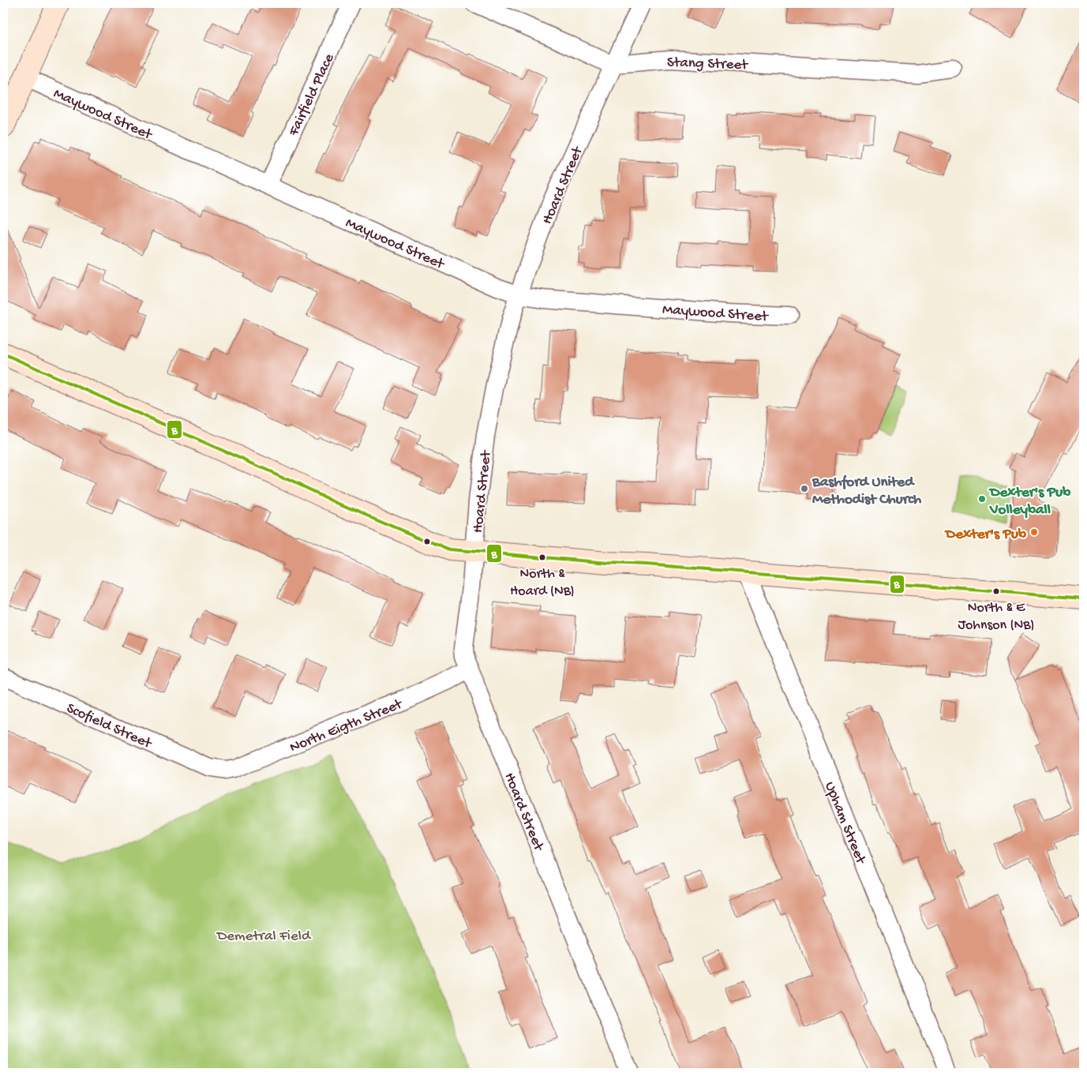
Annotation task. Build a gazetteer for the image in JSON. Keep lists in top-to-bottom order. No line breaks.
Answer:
{"streets":{"street":["Stang Street","Fairfield Place","Maywood Street","Hoard Street","Scofield Street","North Eigth Street","Upham Street"]},"crossings":[["Stang Street","Hoard Street"],["Fairfield Place","Maywood Street"],["Maywood Street","Hoard Street"],["Hoard Street","North Eigth Street"],["Scofield Street","North Eigth Street"]],"parks":["Demetral Field"],"places":["Bashford United Methodist Church","Dexter's Pub Volleyball","Dexter's Pub","North & Hoard (NB)","North & E Johnson (NB)"],"lines":["transit line B"]}
